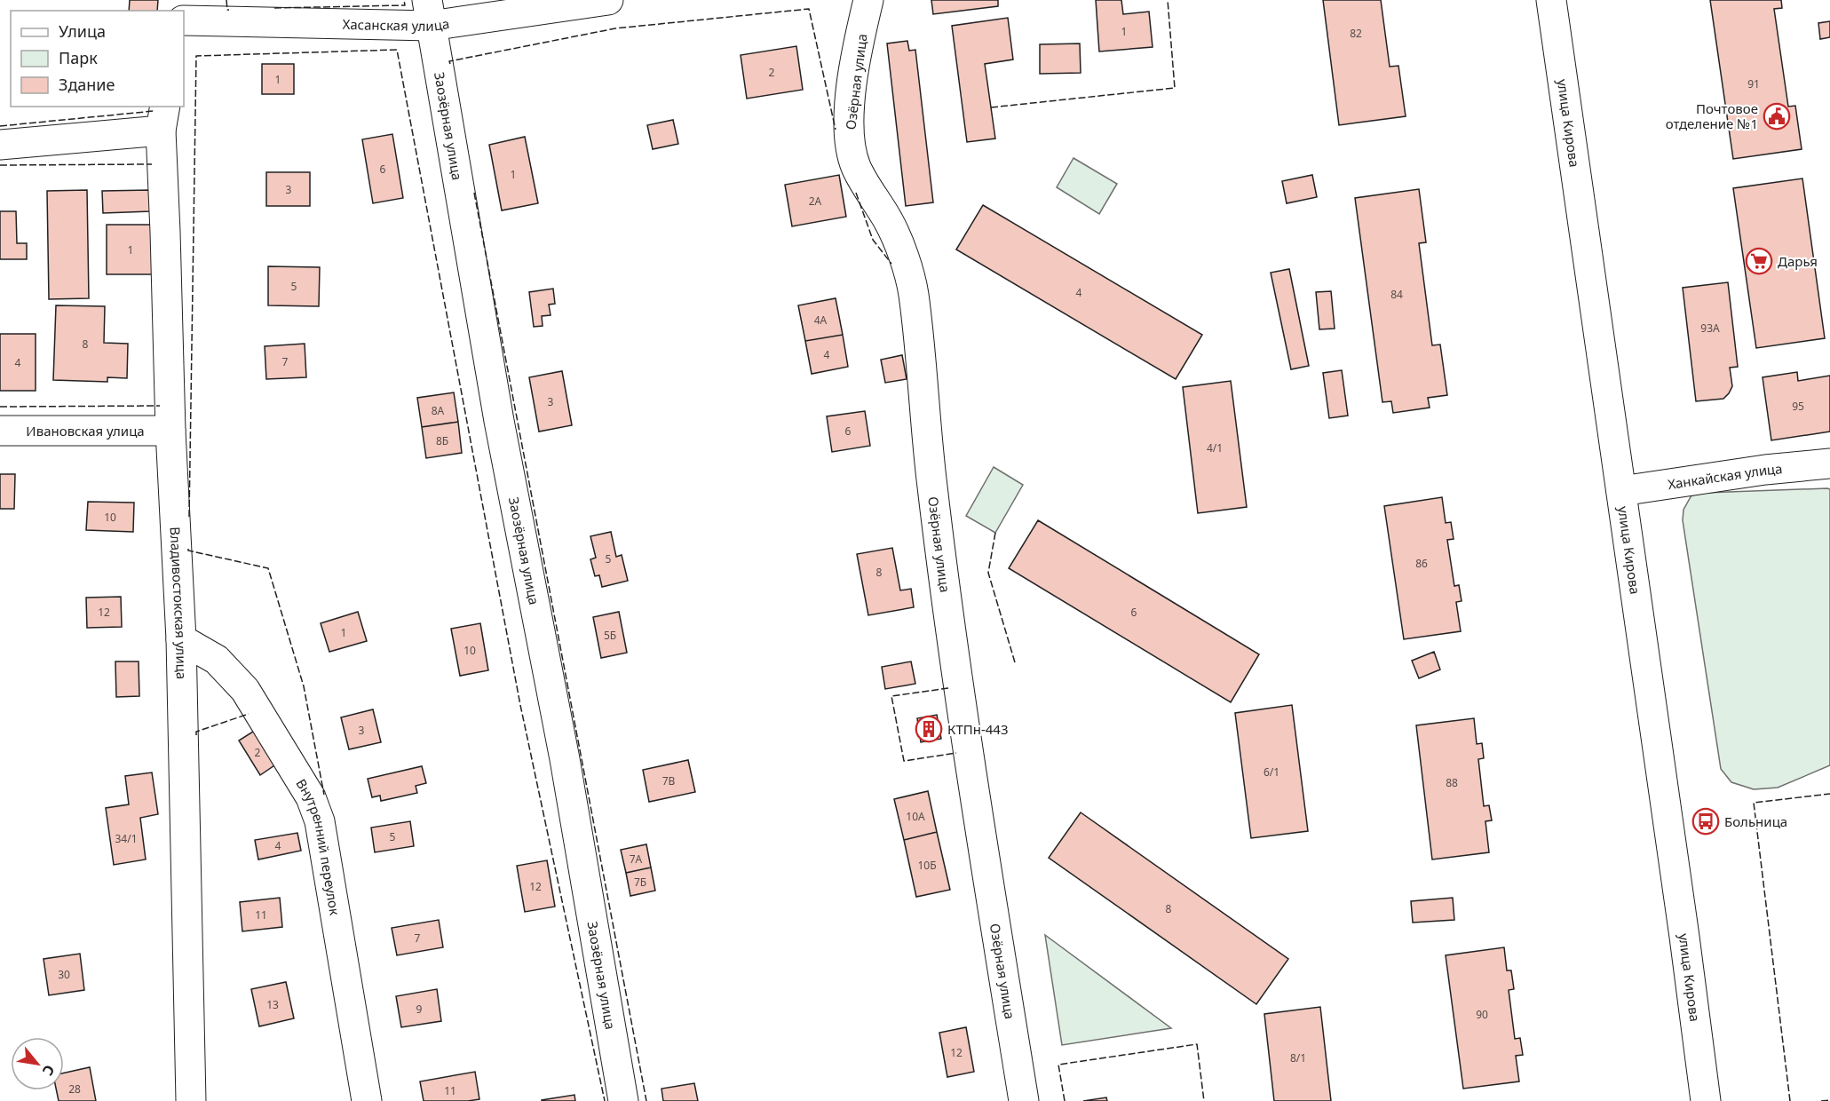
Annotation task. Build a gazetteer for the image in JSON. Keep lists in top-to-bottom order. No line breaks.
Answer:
{"streets":{"street":["Хасанская улица","Озёрная улица","улица Кирова","Заозёрная улица","Ивановская улица","Ханкайская улица","Владивостокская улица","Внутренний переулок"]},"crossings":[["Хасанская улица","Заозёрная улица"],["улица Кирова","Ханкайская улица"],["Ивановская улица","Владивостокская улица"],["Владивостокская улица","Внутренний переулок"]],"places":{"public building":["Почтовое отделение №1"],"supermarket":["Дарья"],"building":["КТПн-443"],"bus stop":["Больница"]},"house_numbers":["1","82","2","1","91","6","1","3","2А","1","5","4","84","4А","93А","8","4","7","4","3","95","8А","6","8Б","4/1","10","5","86","8","12","6","1","5Б","10","3","2","6/1","7В","88","10А","5","34/1","4","7А","10Б","7Б","12","8","11","7","30","13","9","90","12","8/1","28","11"],"legend":["Улица","Парк","Здание"],"north":"bottom right"}
